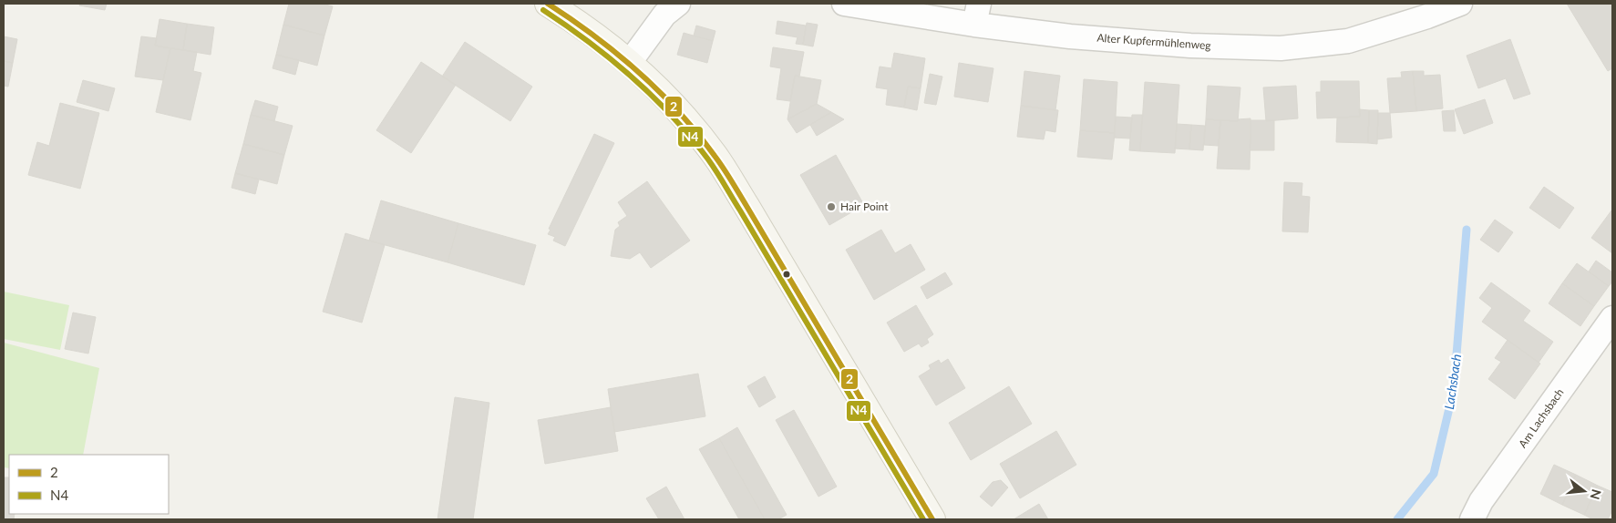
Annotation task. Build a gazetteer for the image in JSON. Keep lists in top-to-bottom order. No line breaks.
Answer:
{"streets":{"street":["Alter Kupfermühlenweg","Am Lachsbach"]},"water":["Lachsbach"],"places":["Hair Point"],"lines":["transit line 2","transit line N4"],"legend":["2","N4"],"north":"right"}
